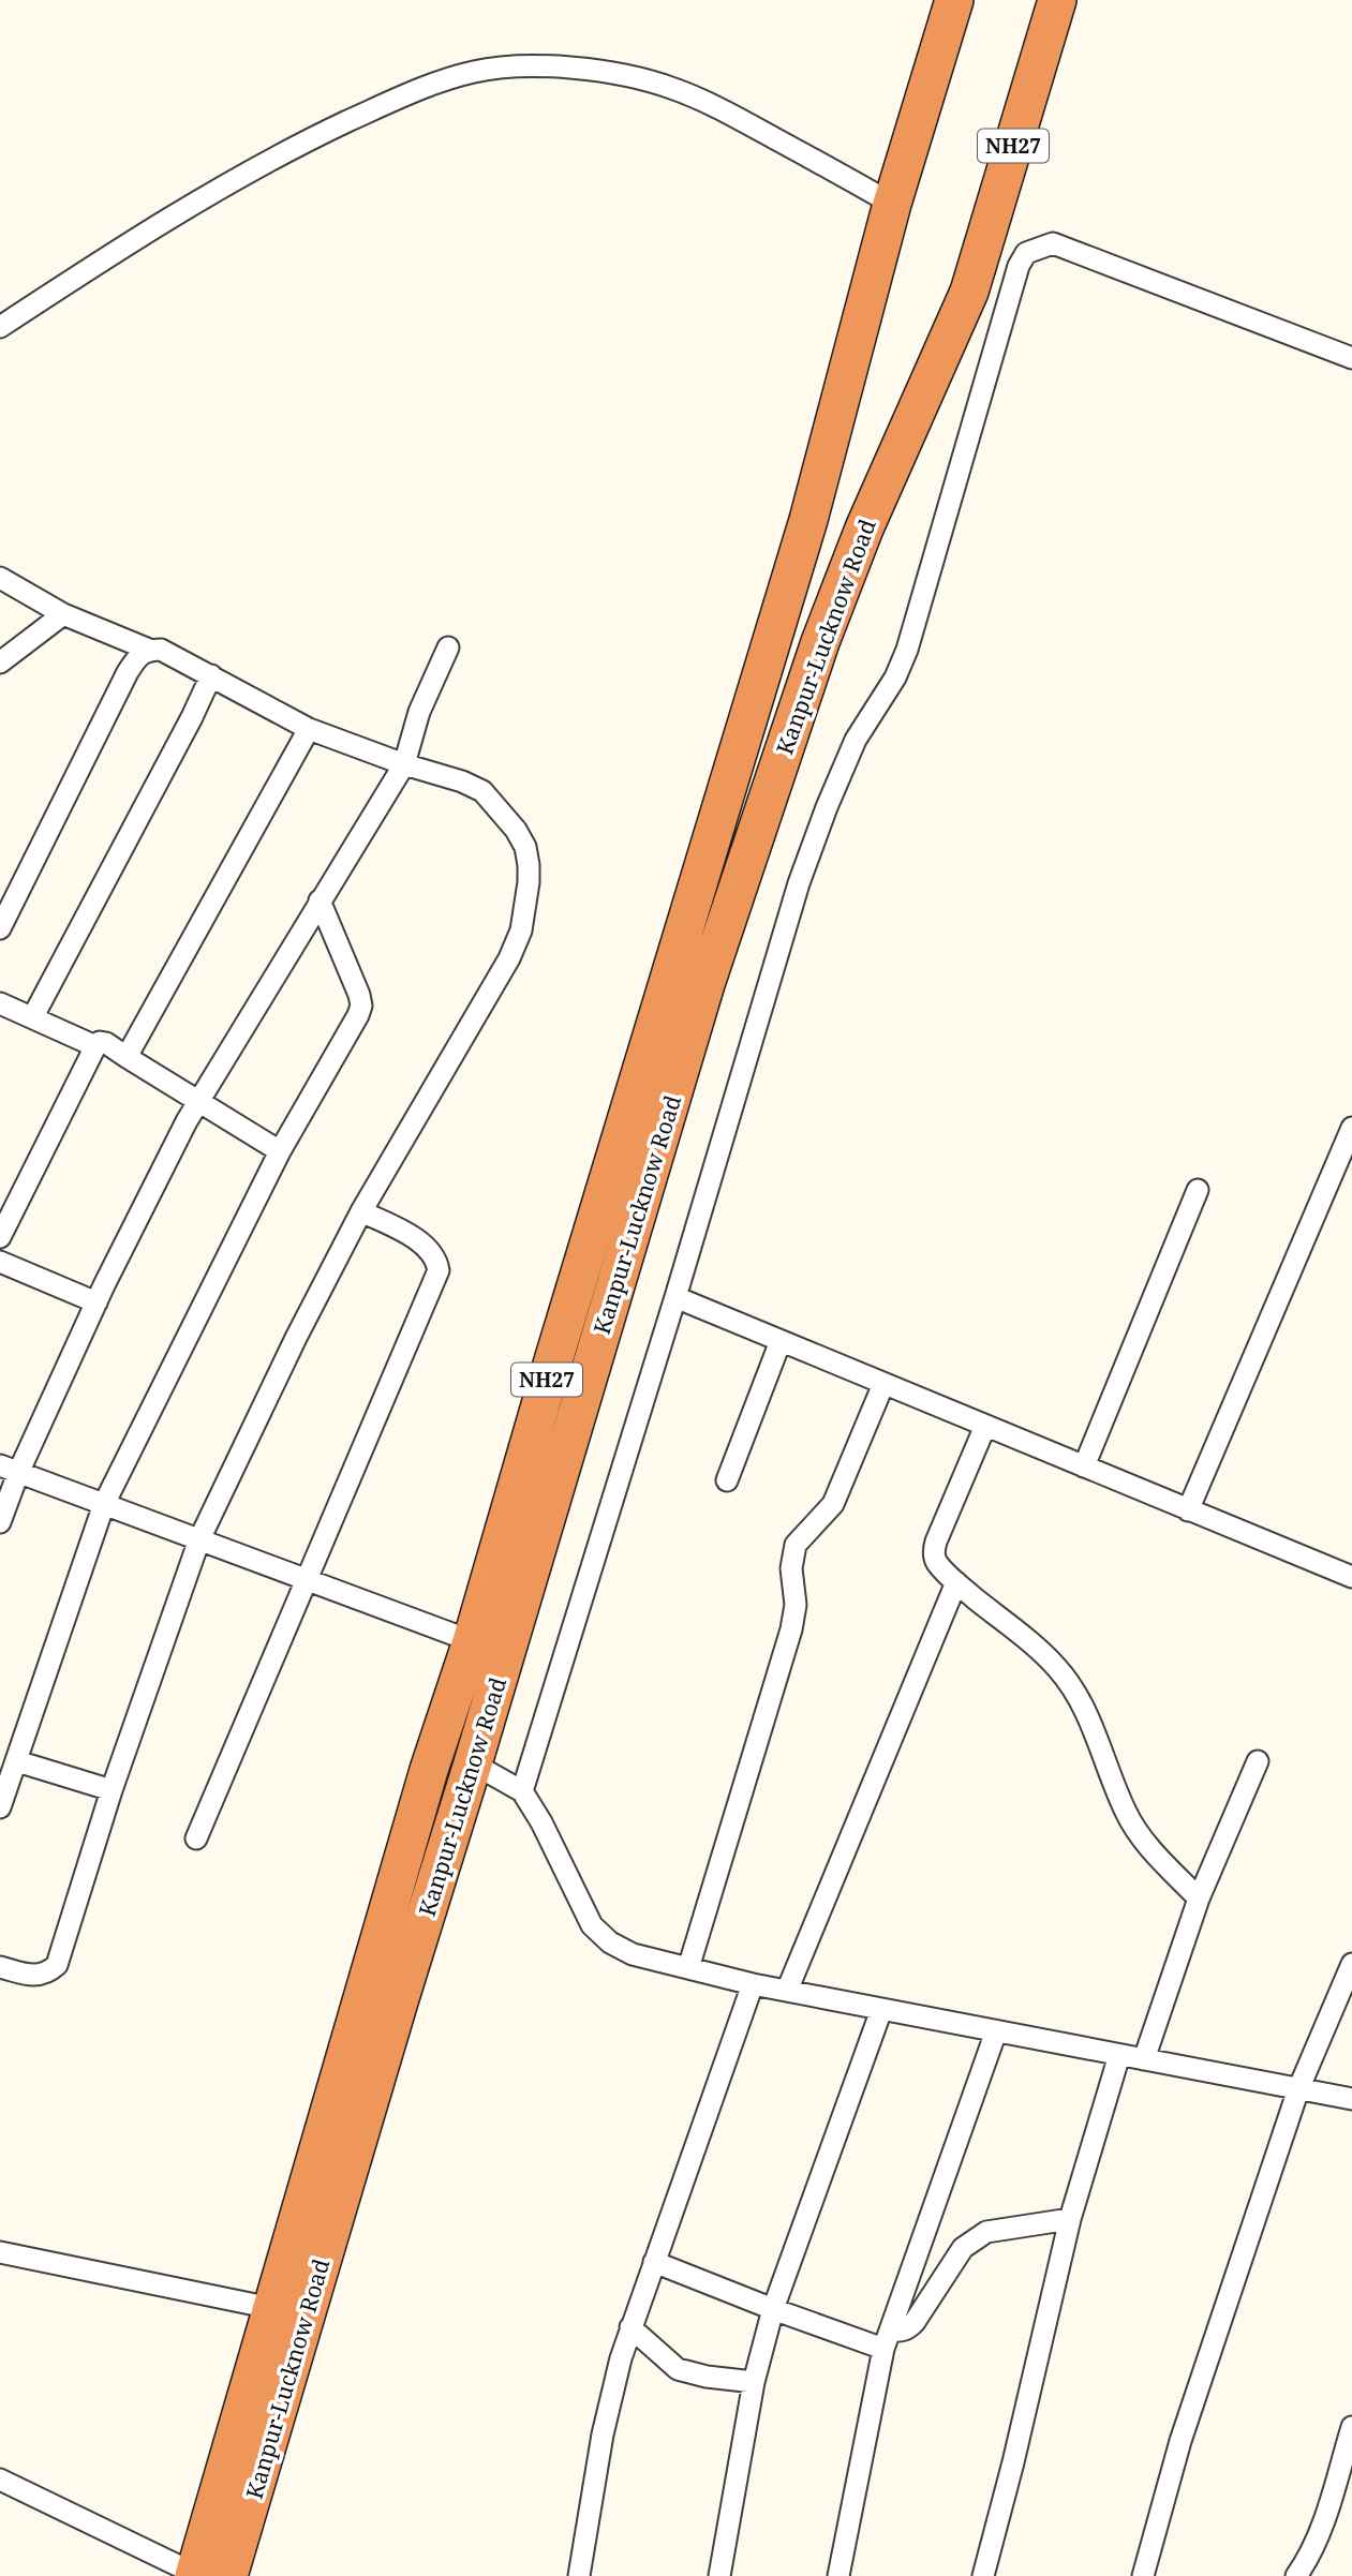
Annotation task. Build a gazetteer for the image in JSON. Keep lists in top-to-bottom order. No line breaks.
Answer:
{"streets":{"highway":["NH27","Kanpur-Lucknow Road"]}}
